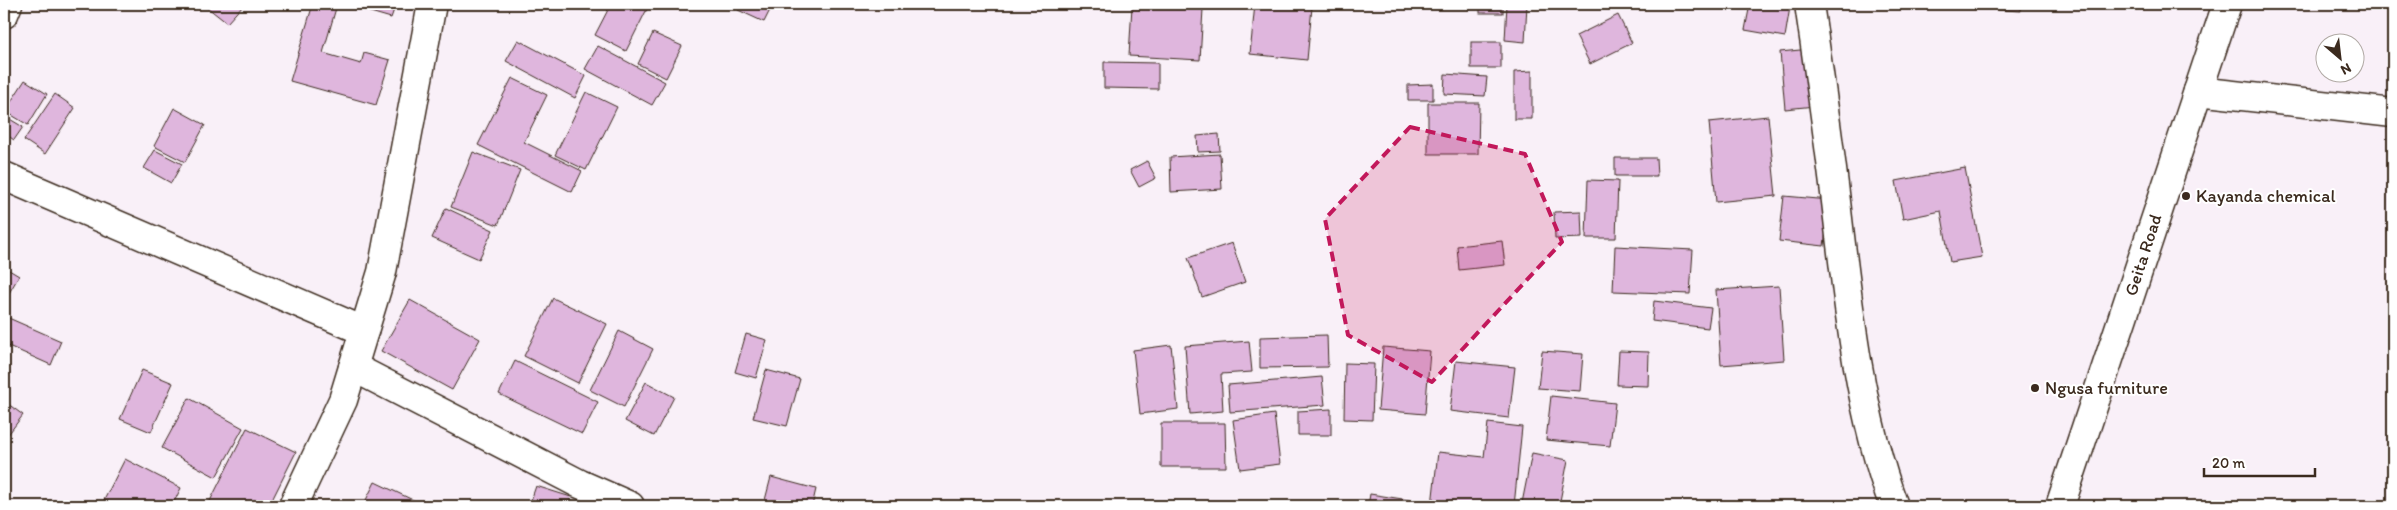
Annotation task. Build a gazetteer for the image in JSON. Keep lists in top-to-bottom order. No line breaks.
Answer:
{"streets":{"main road":["Geita Road"]},"places":["Kayanda chemical","Ngusa furniture"],"scale_bar":"20 m","north":"bottom right"}
